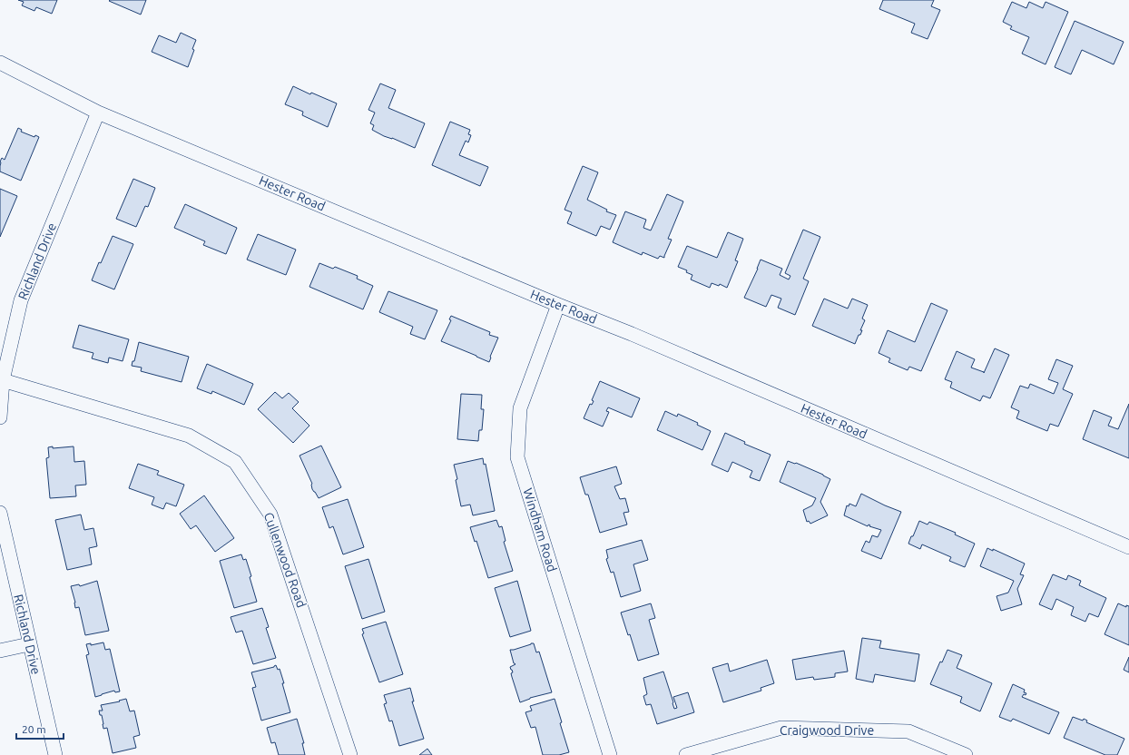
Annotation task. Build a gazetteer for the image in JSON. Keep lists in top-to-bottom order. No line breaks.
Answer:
{"streets":{"street":["Hester Road","Richland Drive","Windham Road","Cullenwood Road","Craigwood Drive"]},"crossings":[["Hester Road","Richland Drive"],["Hester Road","Windham Road"],["Richland Drive","Cullenwood Road"]],"scale_bar":"20 m"}
